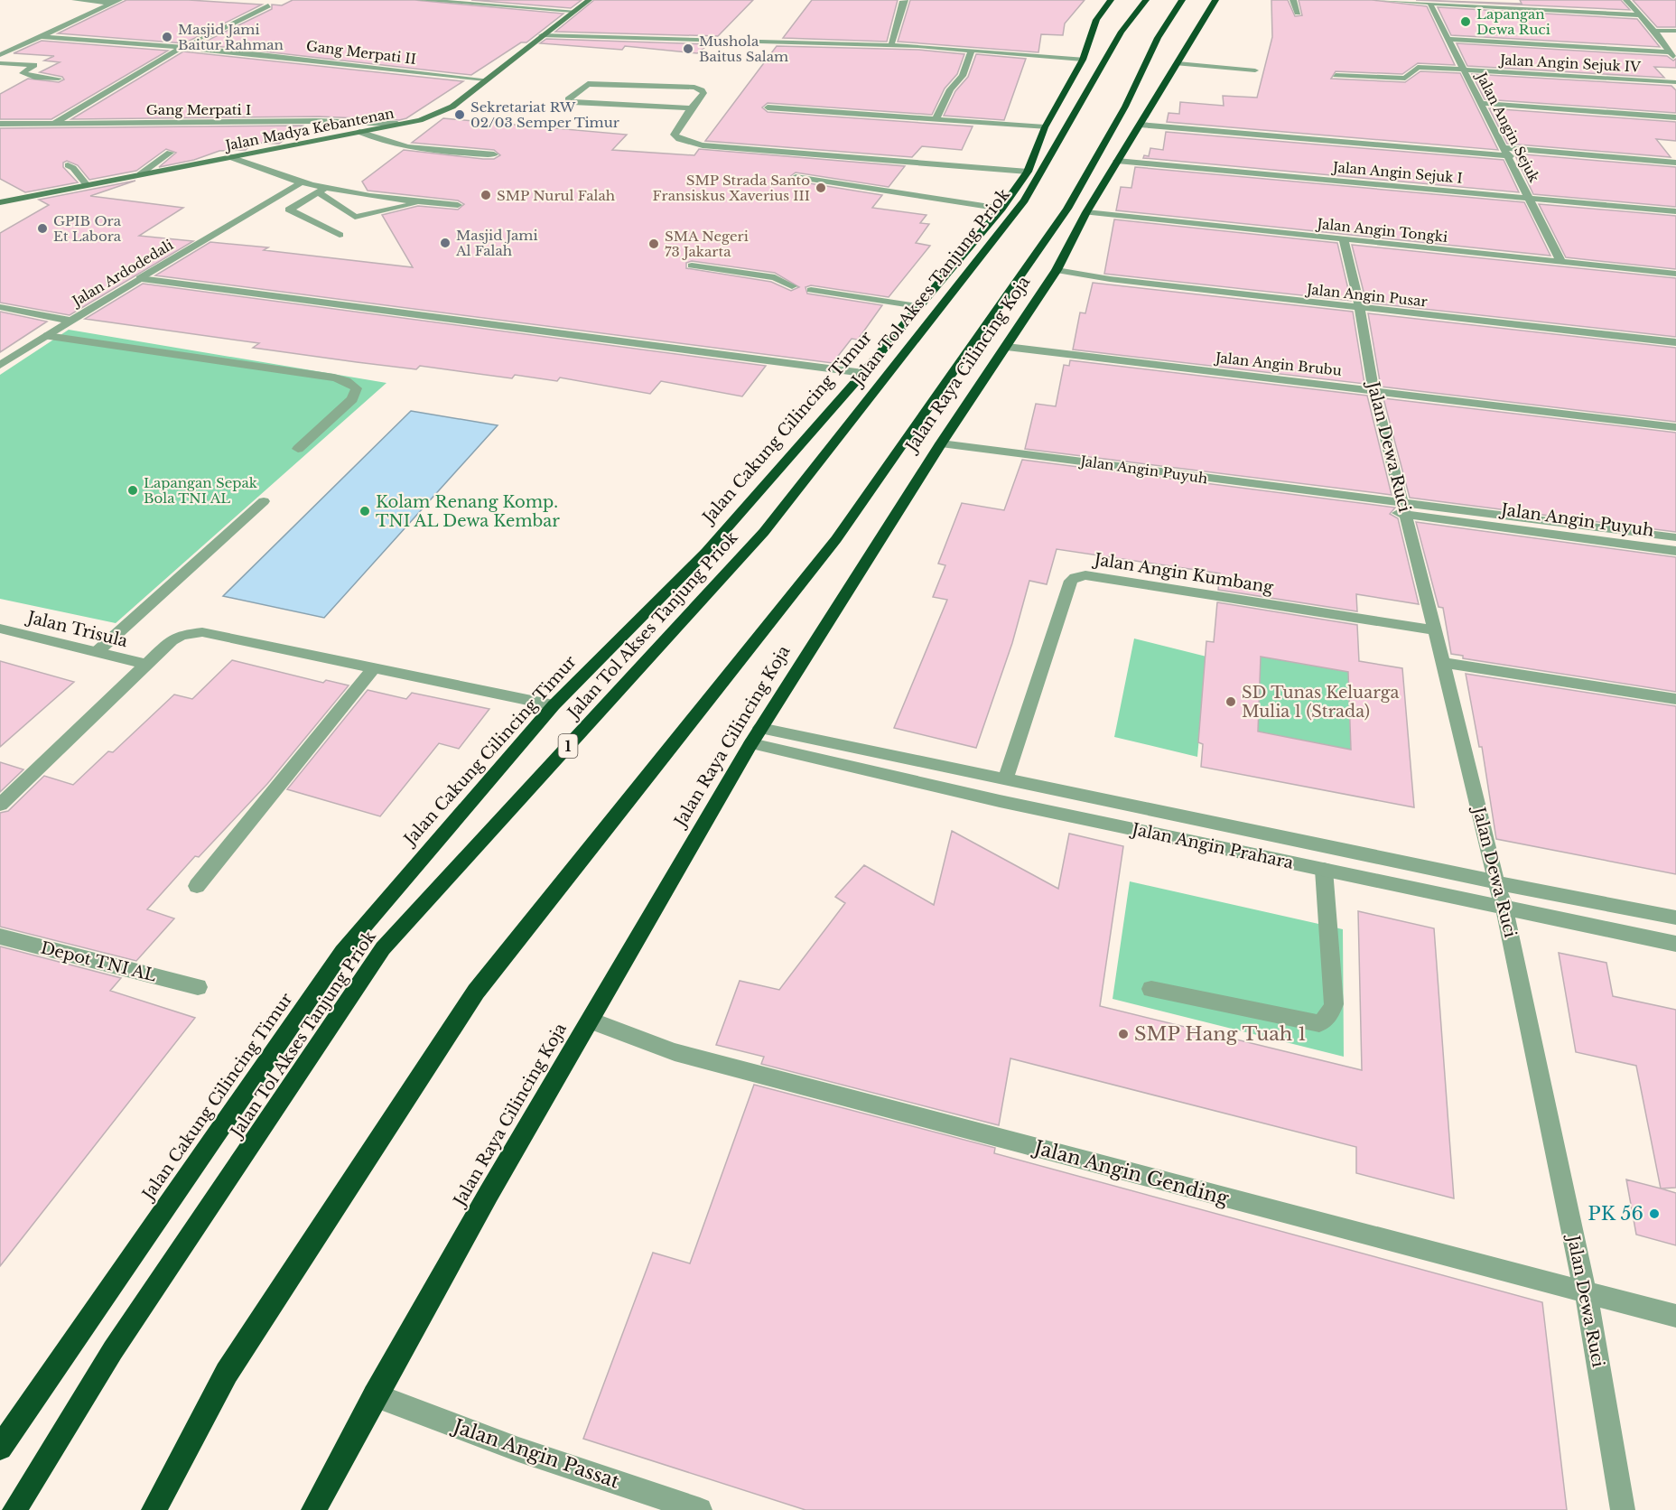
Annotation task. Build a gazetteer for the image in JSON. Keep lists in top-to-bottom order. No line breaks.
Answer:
{"streets":{"highway":["Jalan Tol Akses Tanjung Priok","Jalan Raya Cilincing Koja","Jalan Cakung Cilincing Timur","1"],"street":["Gang Merpati II","Jalan Angin Sejuk IV","Gang Merpati I","Jalan Angin Sejuk","Jalan Madya Kebantenan","Jalan Angin Sejuk I","Jalan Angin Tongki","Jalan Ardodedali","Jalan Angin Pusar","Jalan Angin Brubu","Jalan Dewa Ruci","Jalan Angin Puyuh","Jalan Angin Kumbang","Jalan Trisula","Jalan Angin Prahara","Depot TNI AL","Jalan Angin Gending","Jalan Angin Passat"]},"crossings":[["Gang Merpati II","Jalan Madya Kebantenan"],["Jalan Angin Sejuk IV","Jalan Angin Sejuk"],["Gang Merpati I","Jalan Madya Kebantenan"],["Jalan Angin Sejuk","Jalan Angin Sejuk I"],["Jalan Angin Sejuk","Jalan Angin Tongki"],["Jalan Angin Sejuk I","Jalan Raya Cilincing Koja"],["Jalan Angin Tongki","Jalan Raya Cilincing Koja"],["Jalan Angin Tongki","Jalan Dewa Ruci"],["Jalan Angin Pusar","Jalan Raya Cilincing Koja"],["Jalan Angin Pusar","Jalan Dewa Ruci"],["Jalan Raya Cilincing Koja","Jalan Angin Brubu"],["Jalan Raya Cilincing Koja","Jalan Angin Puyuh"],["Jalan Raya Cilincing Koja","Jalan Angin Prahara"],["Jalan Raya Cilincing Koja","Jalan Angin Gending"],["Jalan Raya Cilincing Koja","Jalan Angin Passat"],["Jalan Angin Brubu","Jalan Dewa Ruci"],["Jalan Dewa Ruci","Jalan Angin Puyuh"],["Jalan Dewa Ruci","Jalan Angin Kumbang"],["Jalan Dewa Ruci","Jalan Angin Prahara"],["Jalan Dewa Ruci","Jalan Angin Gending"],["Jalan Angin Kumbang","Jalan Angin Prahara"]],"places":["Lapangan Dewa Ruci","Masjid Jami Baitur Rahman","Mushola Baitus Salam","Sekretariat RW 02/03 Semper Timur","SMP Strada Santo Fransiskus Xaverius III","SMP Nurul Falah","GPIB Ora Et Labora","Masjid Jami Al Falah","SMA Negeri 73 Jakarta","Lapangan Sepak Bola TNI AL","Kolam Renang Komp. TNI AL Dewa Kembar","SD Tunas Keluarga Mulia 1 (Strada)","SMP Hang Tuah 1","PK 56"]}
